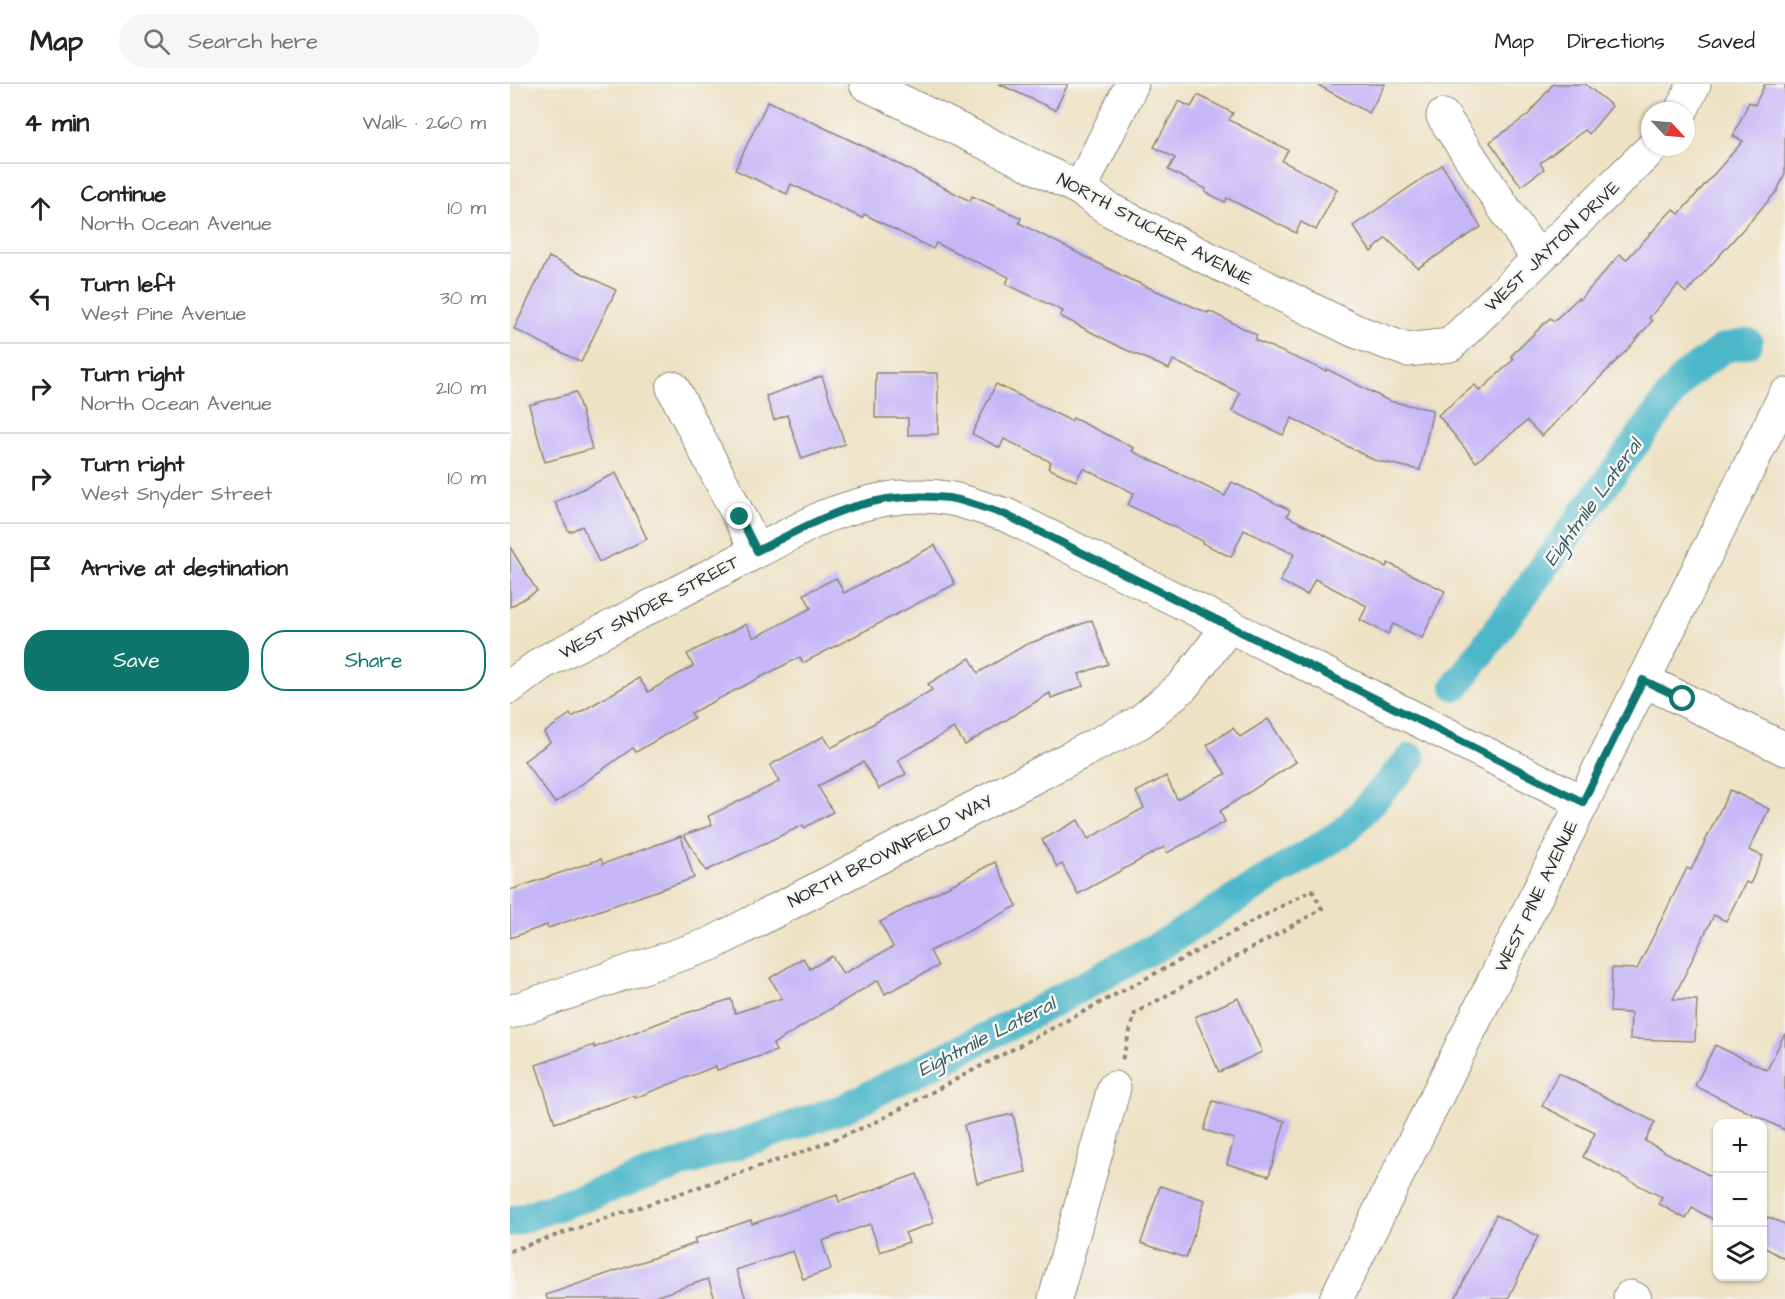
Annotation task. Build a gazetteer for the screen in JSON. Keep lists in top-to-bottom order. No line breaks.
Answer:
{"streets":{"street":["NORTH STUCKER AVENUE","WEST JAYTON DRIVE","WEST SNYDER STREET","NORTH BROWNFIELD WAY","WEST PINE AVENUE"]},"crossings":[["NORTH STUCKER AVENUE","WEST JAYTON DRIVE"]],"water":["Eightmile Lateral"],"north":"bottom right","page":{"header":"Map","search":"Search here","nav":["Map","Directions","Saved"],"heading":["4 min","Walk · 260 m"],"list":[["Continue","North Ocean Avenue","10 m"],["Turn left","West Pine Avenue","30 m"],["Turn right","North Ocean Avenue","210 m"],["Turn right","West Snyder Street","10 m"],"Arrive at destination"],"buttons":["Save","Share"],"map_buttons":["+","−"]}}
